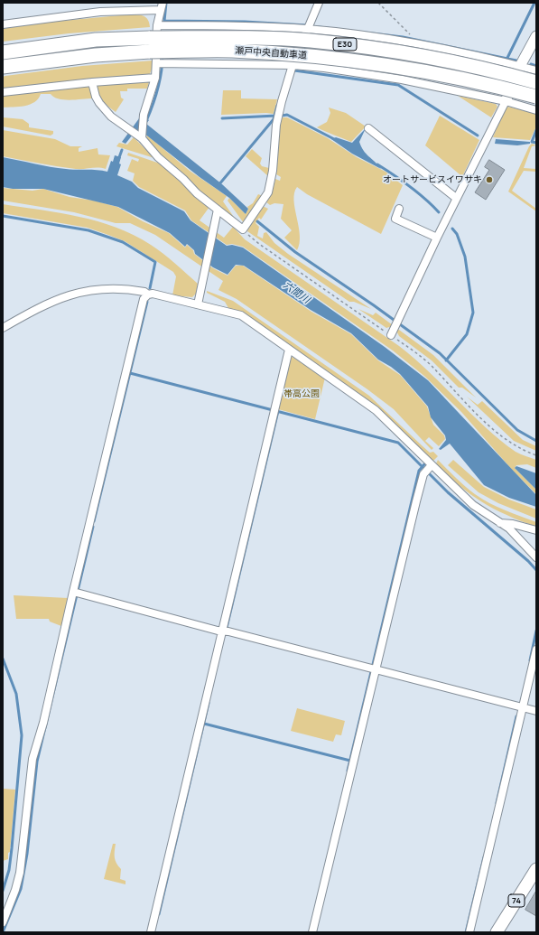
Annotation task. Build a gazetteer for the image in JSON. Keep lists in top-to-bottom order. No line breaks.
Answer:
{"streets":{"highway":["E30","瀬戸中央自動車道"],"main road":["74"]},"water":["六間川"],"parks":["帯高公園"],"places":["オートサービスイワサキ"]}
